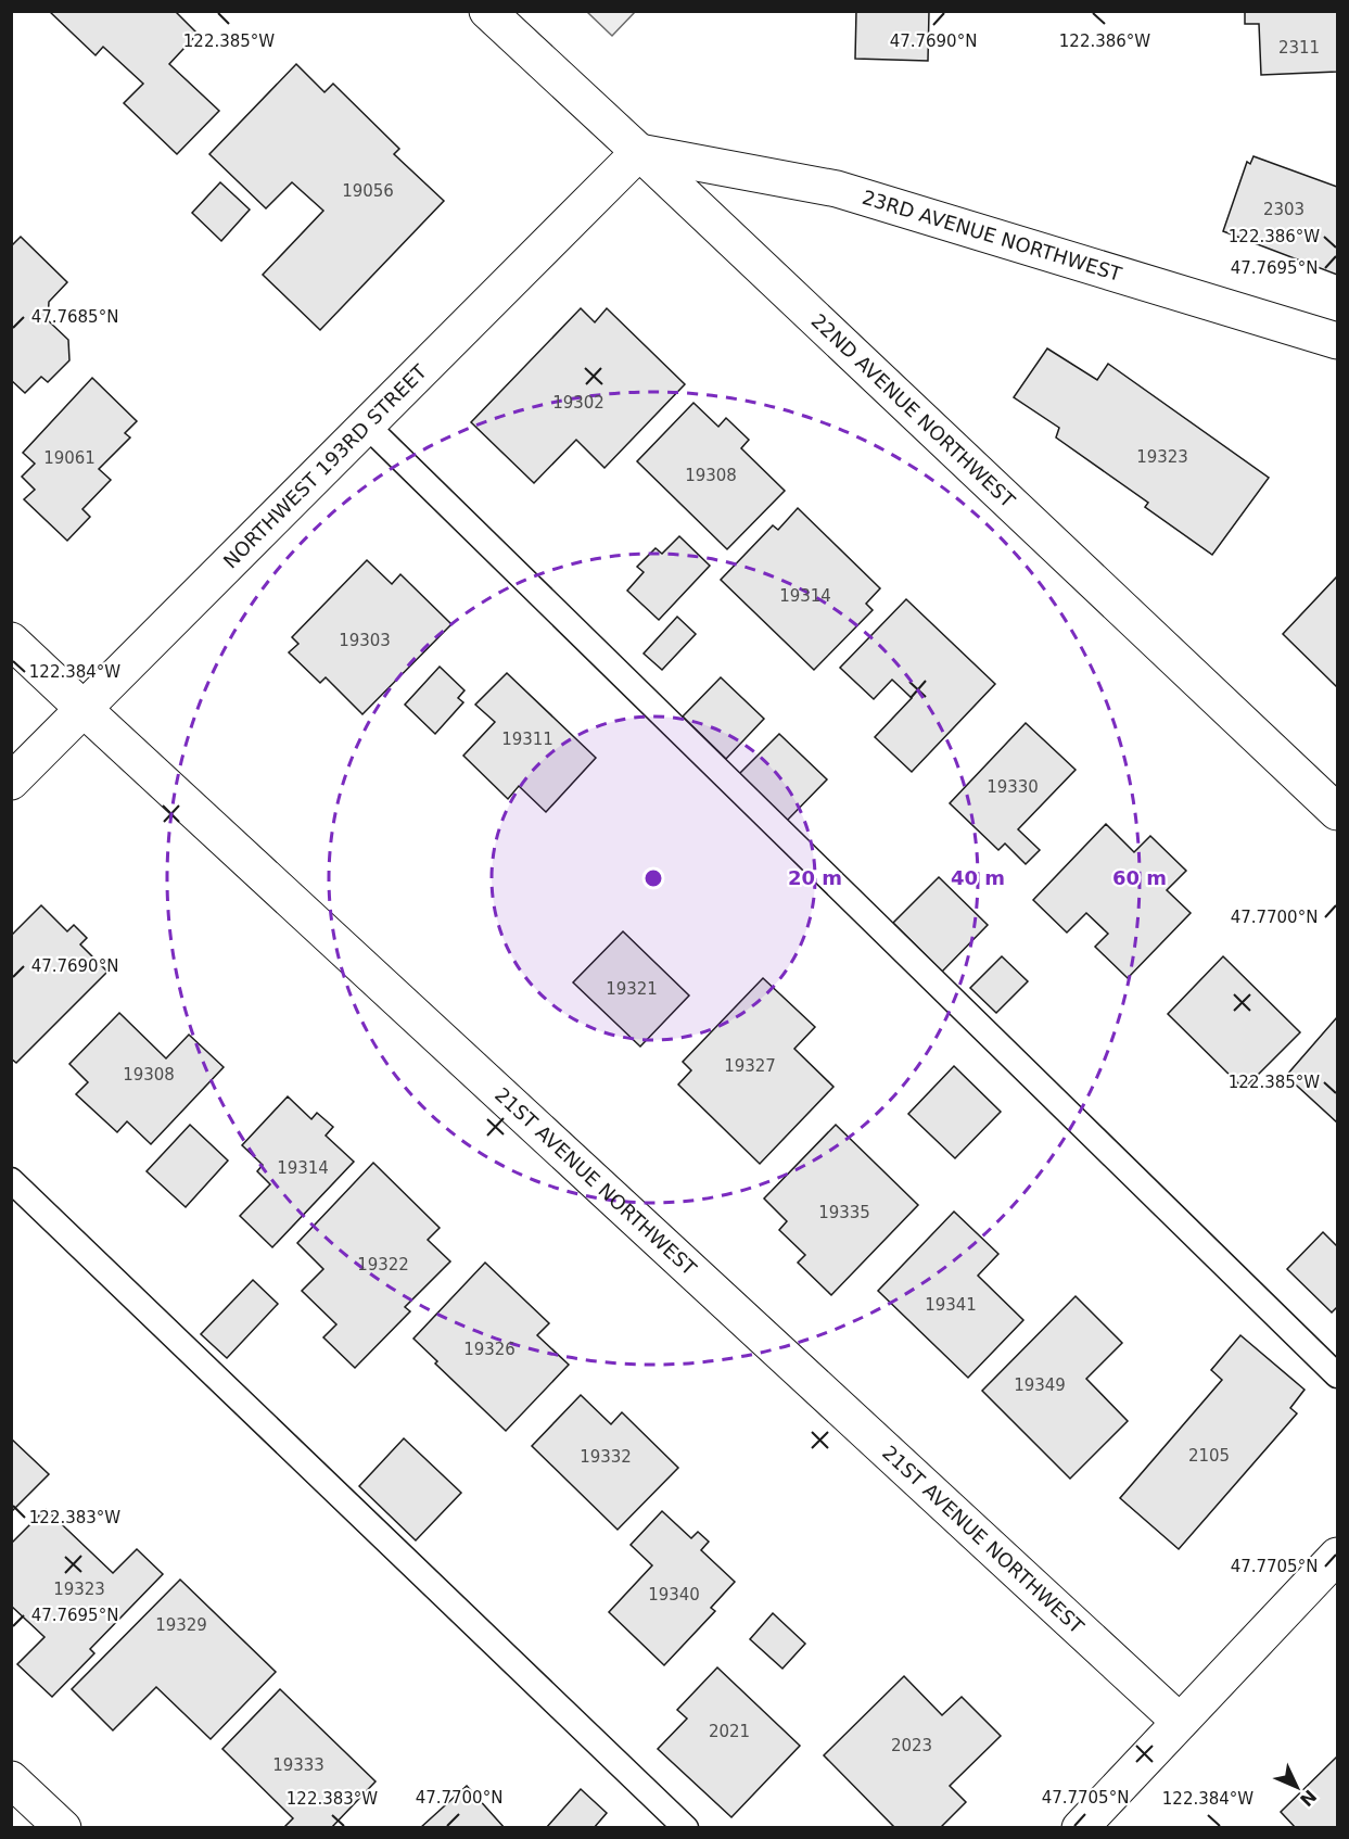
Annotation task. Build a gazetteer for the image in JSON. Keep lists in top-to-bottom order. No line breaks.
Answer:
{"streets":{"street":["23RD AVENUE NORTHWEST","22ND AVENUE NORTHWEST","NORTHWEST 193RD STREET","21ST AVENUE NORTHWEST"]},"crossings":[["23RD AVENUE NORTHWEST","22ND AVENUE NORTHWEST"],["23RD AVENUE NORTHWEST","NORTHWEST 193RD STREET"],["22ND AVENUE NORTHWEST","NORTHWEST 193RD STREET"],["NORTHWEST 193RD STREET","21ST AVENUE NORTHWEST"]],"house_numbers":["2311","19056","2303","19302","19323","19061","19308","19314","19303","19311","19330","19321","19327","19308","19314","19335","19322","19341","19326","19349","2105","19332","19323","19340","19329","2021","2023","19333"],"north":"bottom right","coordinates":["122.385°W","122.386°W","47.7690°N","47.7695°N","47.7685°N","122.384°W","47.7700°N","122.383°W","47.7705°N"],"rings":["20 m","40 m","60 m"]}
